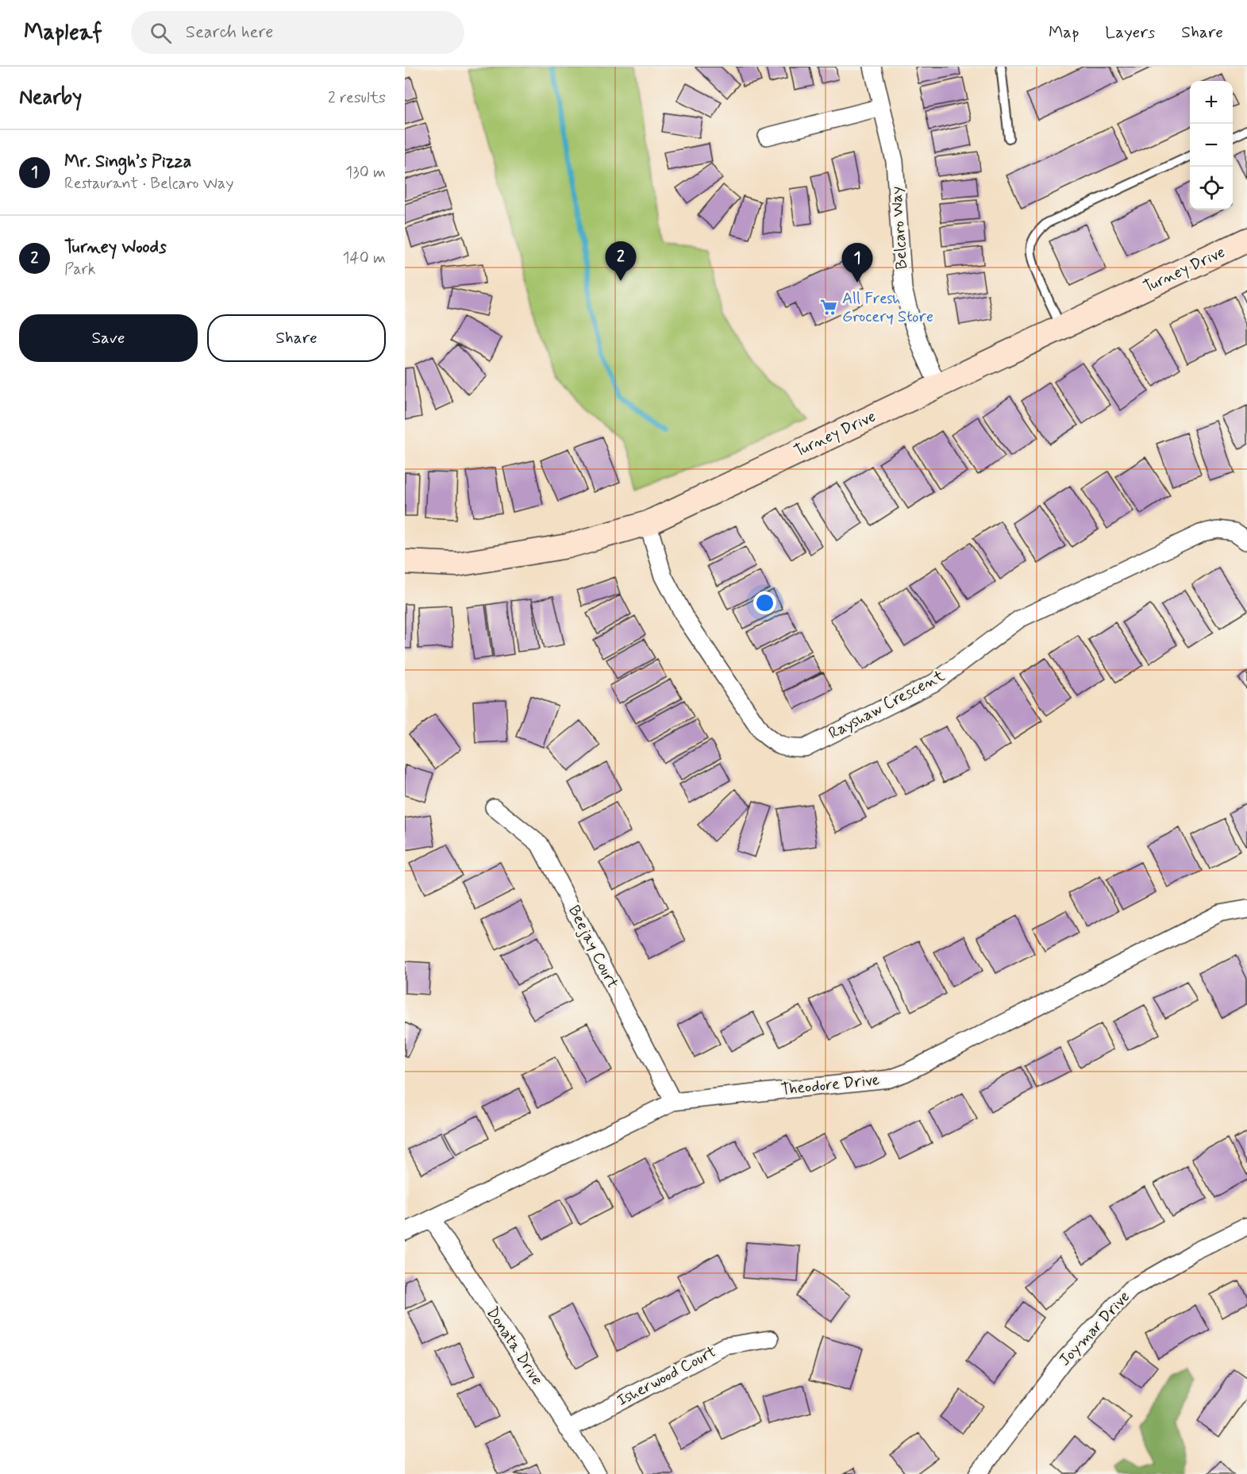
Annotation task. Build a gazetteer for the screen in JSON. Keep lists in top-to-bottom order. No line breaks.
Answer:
{"streets":{"street":["Belcaro Way","Turney Drive","Rayshaw Crescent","Beejay Court","Theodore Drive","Joymar Drive","Donata Drive","Isherwood Court"]},"crossings":[["Belcaro Way","Turney Drive"],["Turney Drive","Rayshaw Crescent"],["Beejay Court","Theodore Drive"],["Theodore Drive","Donata Drive"],["Donata Drive","Isherwood Court"]],"places":{"supermarket":["All Fresh Grocery Store"]},"page":{"header":"Mapleaf","search":"Search here","nav":["Map","Layers","Share"],"heading":["Nearby","2 results"],"map_buttons":["+","−"],"list":[{"mark":"1","name":"Mr. Singh’s Pizza","note":"Restaurant · Belcaro Way","value":"130 m"},{"mark":"2","name":"Turney Woods","note":"Park","value":"140 m"}],"pins":["2","1"],"buttons":["Save","Share"]}}
